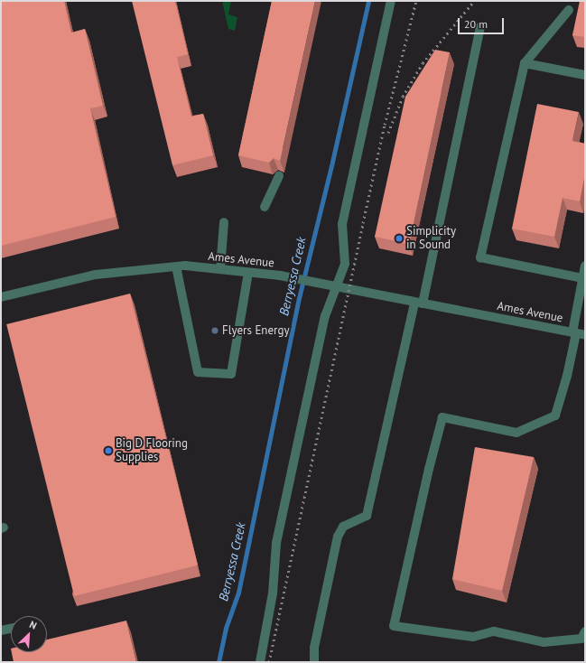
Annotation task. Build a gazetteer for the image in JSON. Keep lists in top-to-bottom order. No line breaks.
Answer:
{"streets":{"street":["Ames Avenue"]},"water":["Berryessa Creek"],"places":["Simplicity in Sound","Flyers Energy","Big D Flooring Supplies"],"scale_bar":"20 m","north":"top right"}
